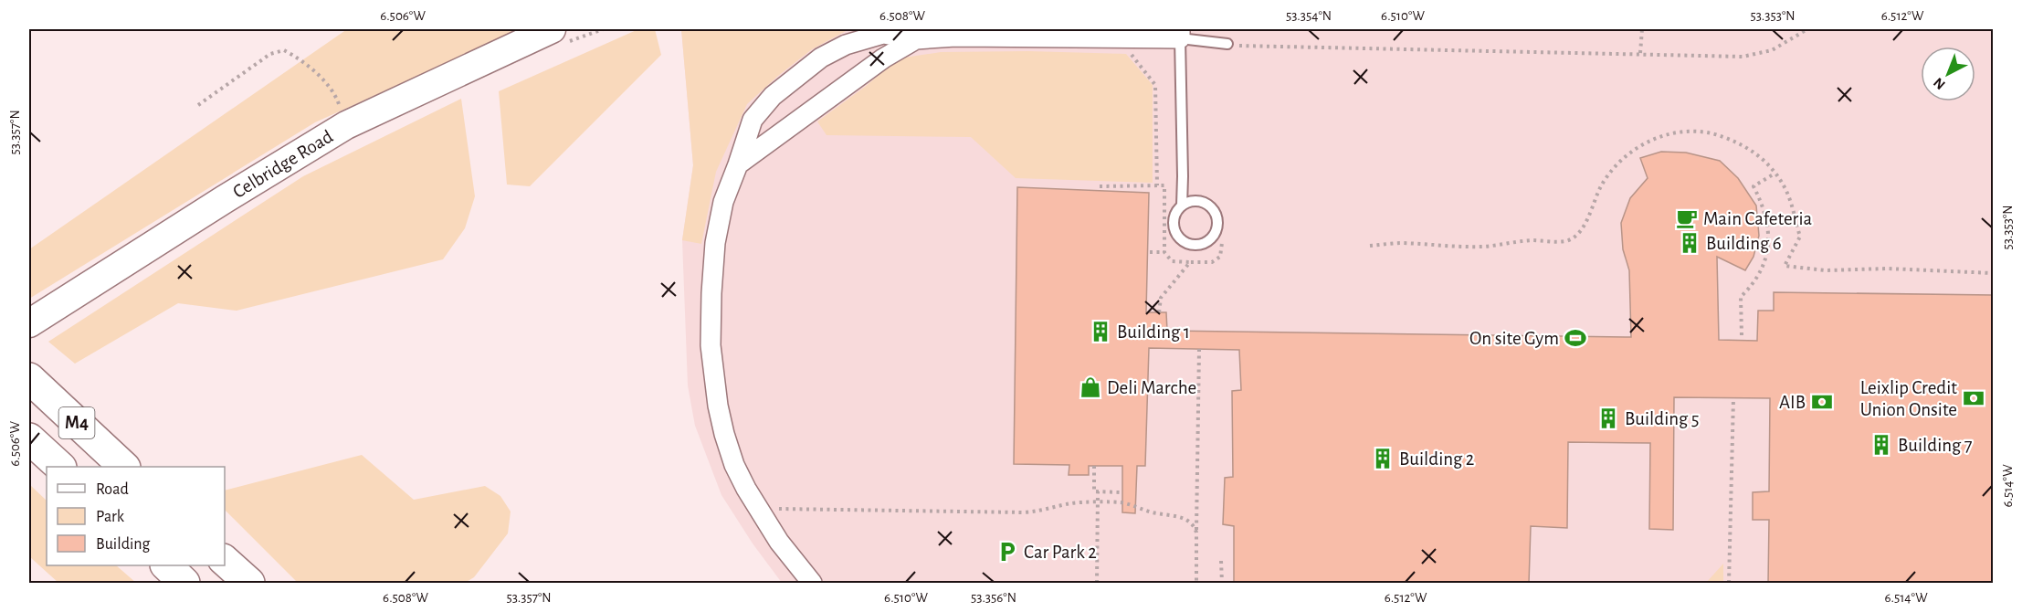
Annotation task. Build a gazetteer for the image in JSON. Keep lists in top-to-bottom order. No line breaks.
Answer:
{"streets":{"highway":["M4"],"main road":["Celbridge Road"]},"places":{"cafe":["Main Cafeteria"],"building":["Building 6","Building 1","Building 5","Building 7","Building 2"],"sports":["On site Gym"],"shop":["Deli Marche"],"bank":["Leixlip Credit Union Onsite","AIB"],"parking":["Car Park 2"]},"legend":["Road","Park","Building"],"north":"bottom left","coordinates":["6.506°W","6.508°W","53.354°N","6.510°W","53.353°N","6.512°W","53.357°N","6.514°W","53.356°N"]}
